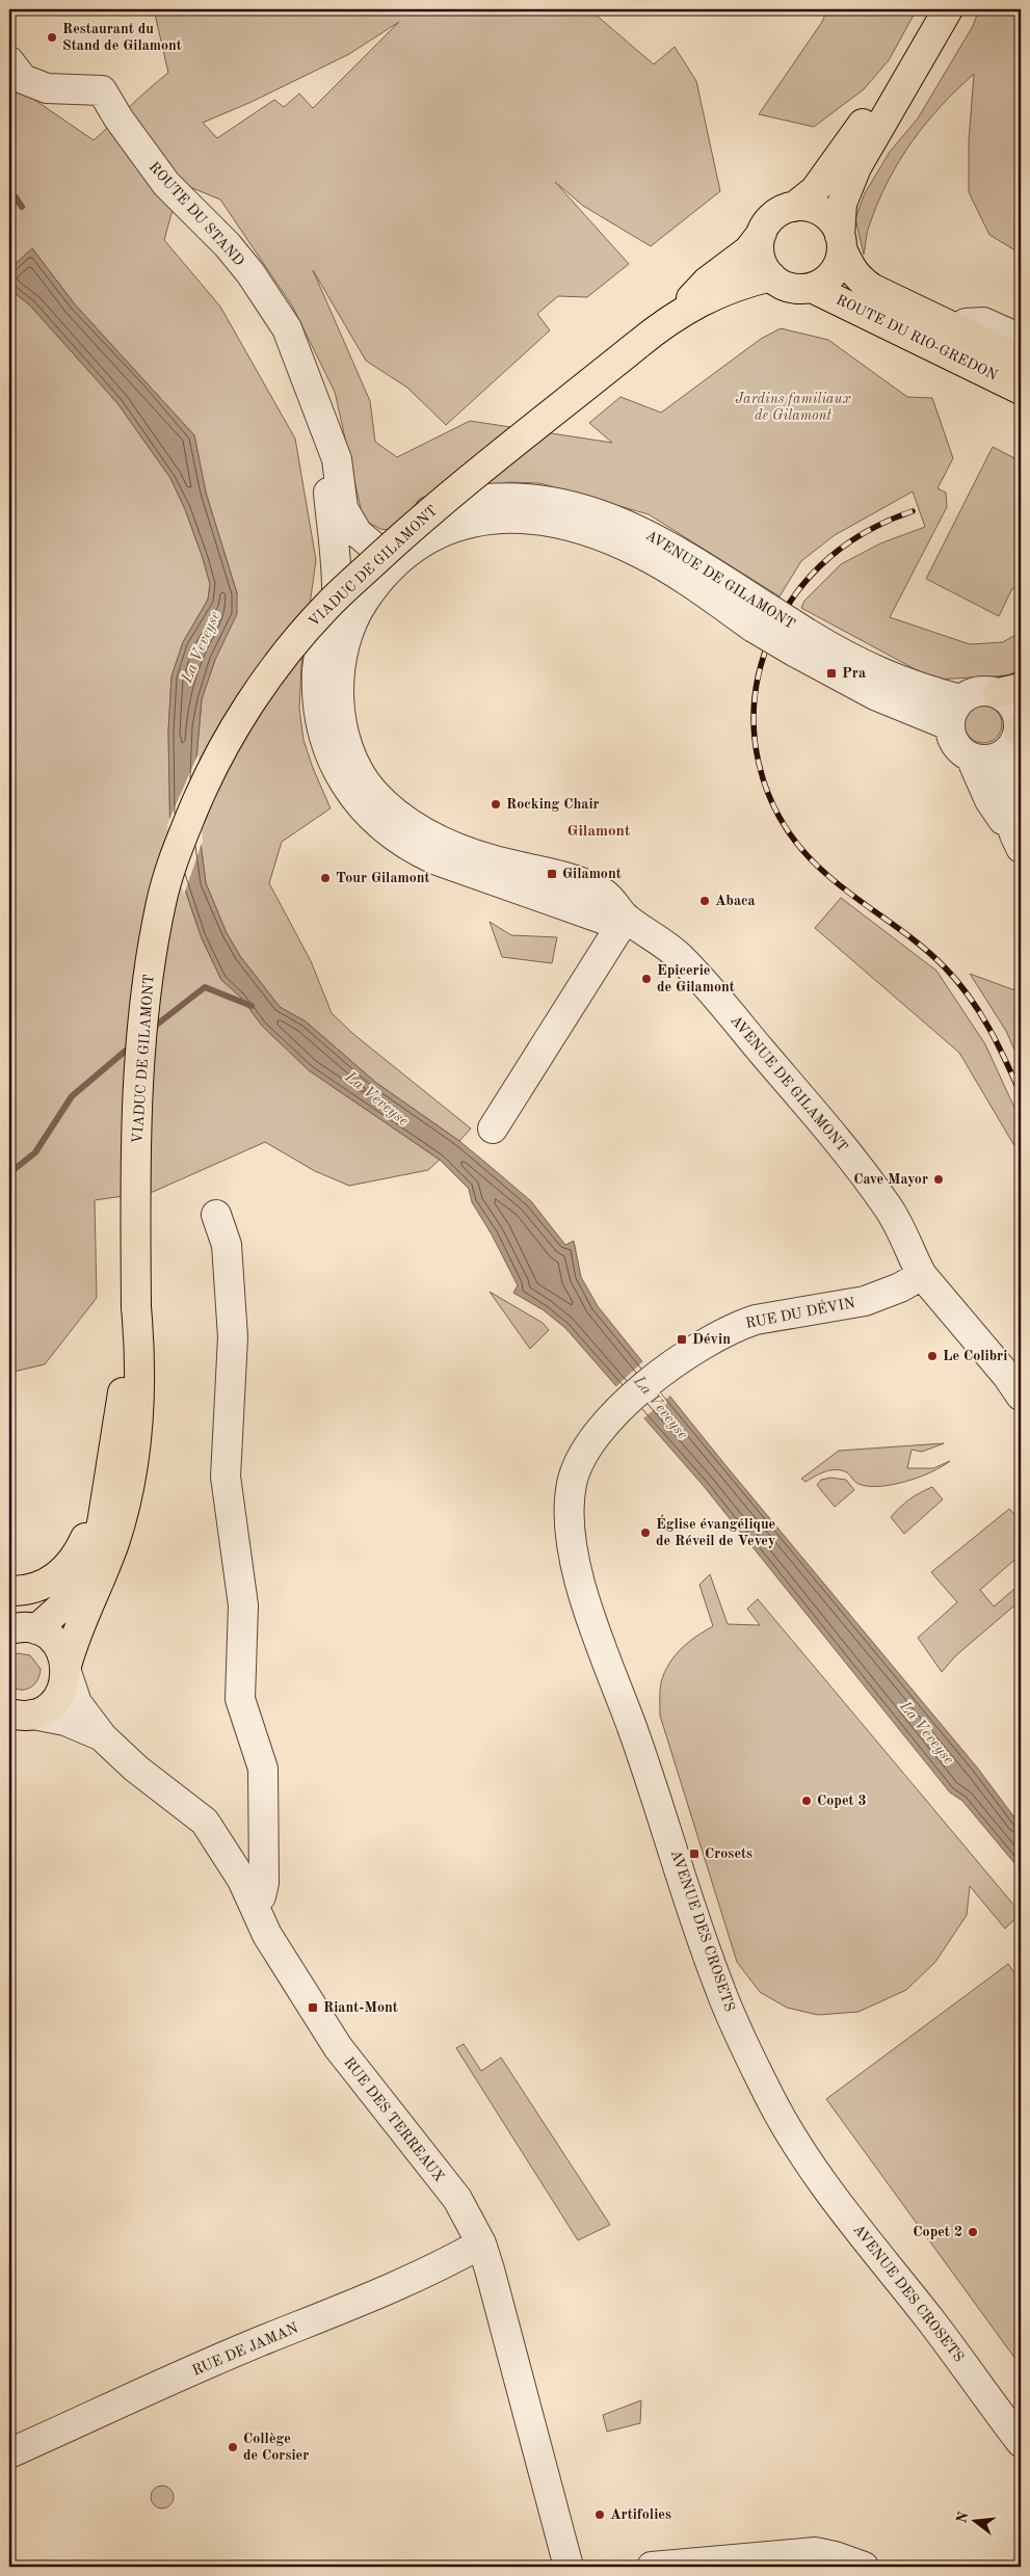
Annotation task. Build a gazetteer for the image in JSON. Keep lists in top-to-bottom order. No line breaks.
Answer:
{"streets":{"main road":["ROUTE DU RIO-GREDON","VIADUC DE GILAMONT"],"street":["ROUTE DU STAND","AVENUE DE GILAMONT","RUE DU DÉVIN","AVENUE DES CROSETS","RUE DES TERREAUX","RUE DE JAMAN"]},"crossings":[["ROUTE DU STAND","AVENUE DE GILAMONT"],["ROUTE DU RIO-GREDON","VIADUC DE GILAMONT"],["VIADUC DE GILAMONT","RUE DES TERREAUX"],["AVENUE DE GILAMONT","RUE DU DÉVIN"],["RUE DU DÉVIN","AVENUE DES CROSETS"],["RUE DES TERREAUX","RUE DE JAMAN"]],"districts":["Gilamont"],"water":["La Veveyse"],"parks":["Jardins familiaux de Gilamont"],"places":{"other":["Restaurant du Stand de Gilamont","Rocking Chair","Tour Gilamont","Abaca","Epicerie de Gilamont","Cave Mayor","Le Colibri","Église évangélique de Réveil de Vevey","Copet 3","Copet 2","Collège de Corsier","Artifolies"],"transit":["Pra","Gilamont","Dévin","Crosets","Riant-Mont"]},"north":"left"}
